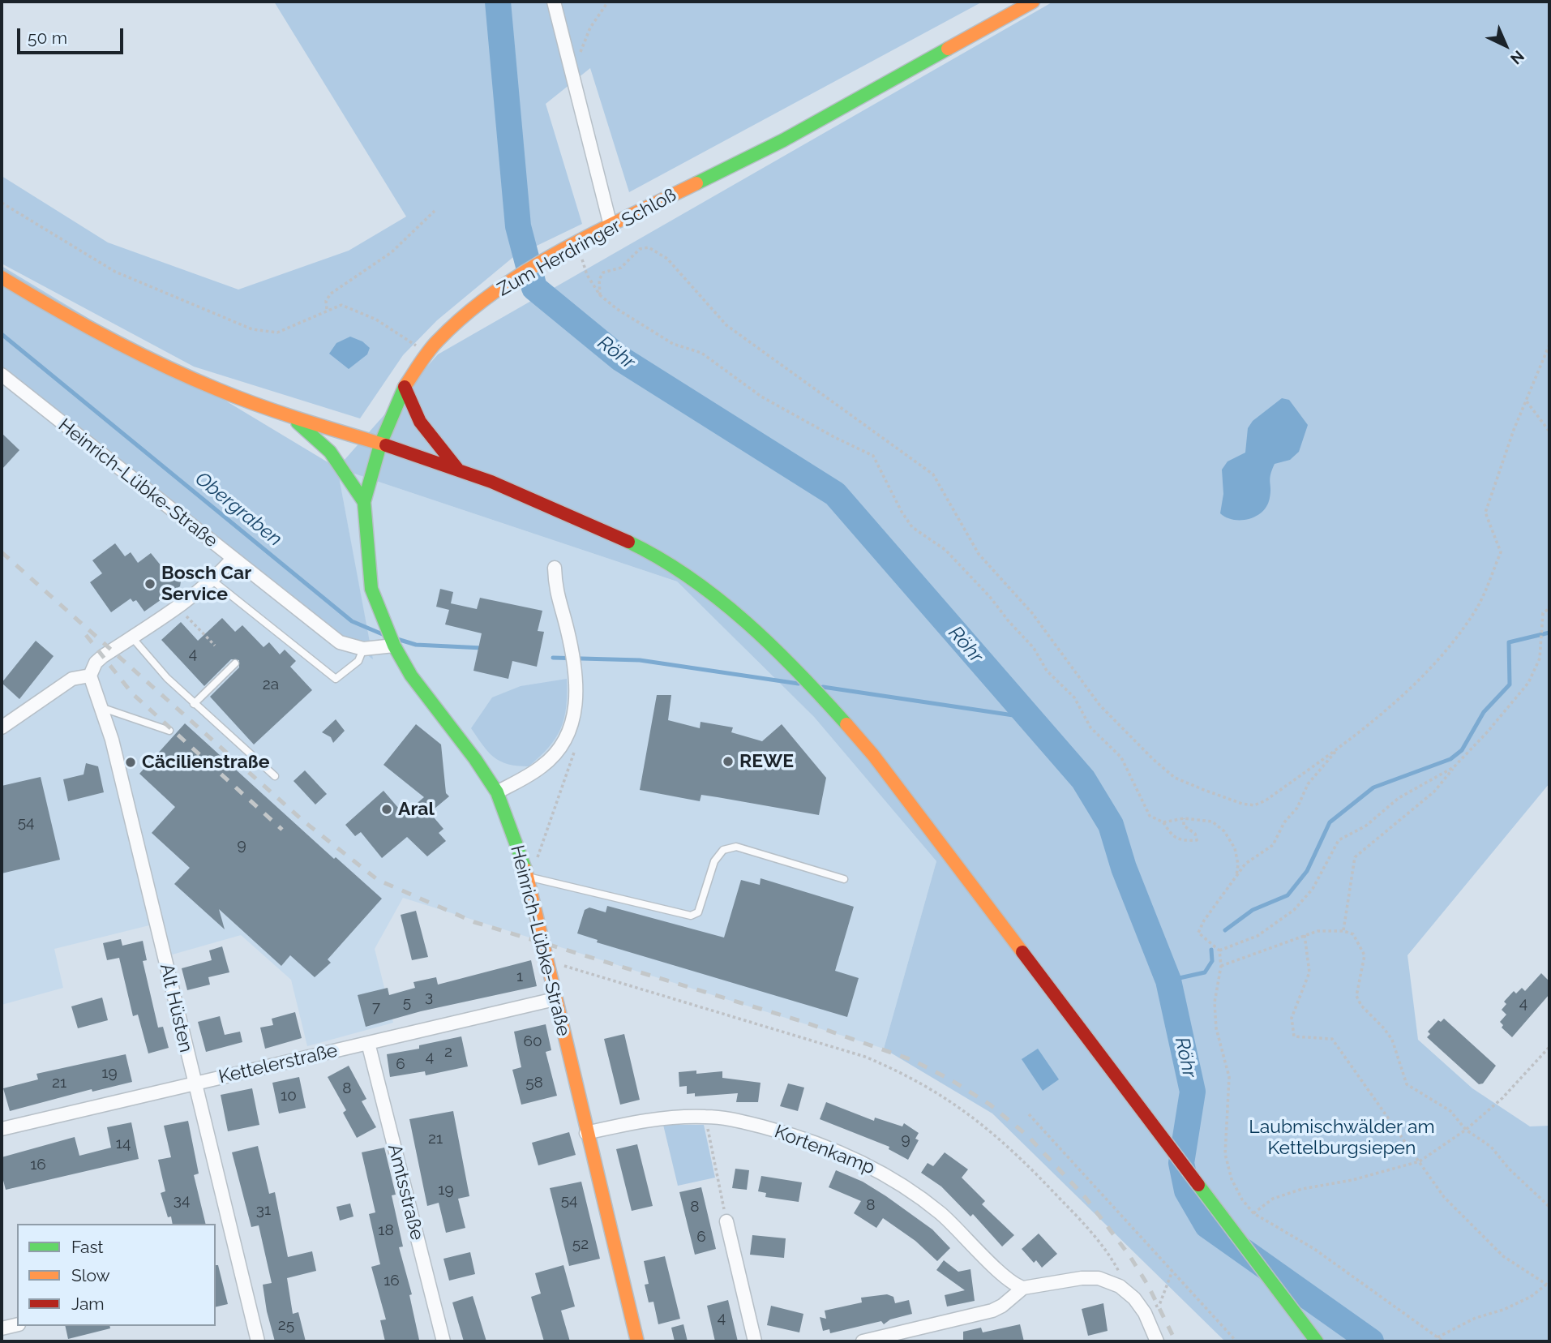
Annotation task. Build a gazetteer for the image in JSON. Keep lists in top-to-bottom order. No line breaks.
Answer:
{"streets":{"main road":["Zum Herdringer Schloß","Heinrich-Lübke-Straße"],"street":["Alt Hüsten","Kettelerstraße","Kortenkamp","Amtsstraße"]},"crossings":[["Zum Herdringer Schloß","Heinrich-Lübke-Straße"],["Heinrich-Lübke-Straße","Kettelerstraße"],["Heinrich-Lübke-Straße","Kortenkamp"],["Alt Hüsten","Kettelerstraße"],["Kettelerstraße","Amtsstraße"]],"water":["Röhr","Obergraben"],"parks":["Laubmischwälder am Kettelburgsiepen"],"places":["Bosch Car Service","REWE","Cäcilienstraße","Aral"],"house_numbers":["4","2a","54","9","1","3","5","4","7","60","2","4","6","19","21","58","8","10","21","9","14","16","19","34","54","8","8","31","18","6","52","16","4","25"],"legend":["Fast","Slow","Jam"],"scale_bar":"50 m","north":"bottom right"}
